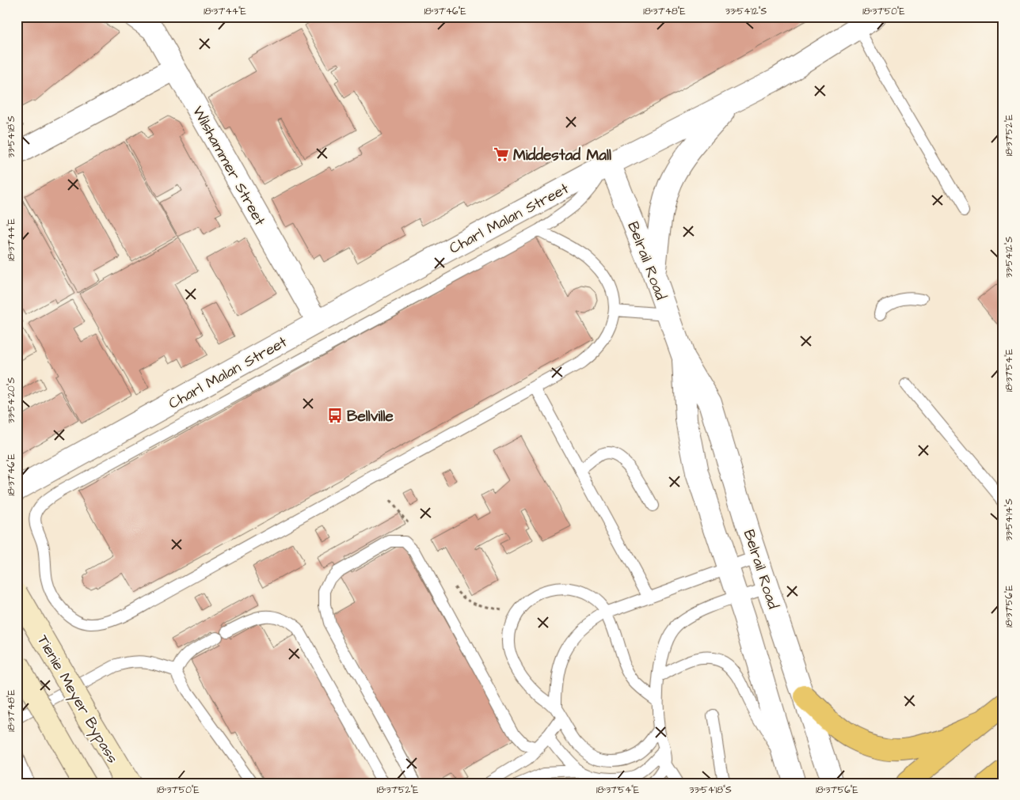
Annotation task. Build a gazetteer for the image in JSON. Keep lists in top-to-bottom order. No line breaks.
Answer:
{"streets":{"main road":["Tienie Meyer Bypass"],"street":["Wilshammer Street","Charl Malan Street","Belrail Road"]},"crossings":[["Wilshammer Street","Charl Malan Street"],["Charl Malan Street","Belrail Road"]],"places":{"supermarket":["Middestad Mall"],"bus stop":["Bellville"]},"coordinates":["18°37'44\"E","18°37'46\"E","18°37'48\"E","33°54'12\"S","18°37'50\"E","18°37'52\"E","33°54'18\"S","18°37'54\"E","33°54'20\"S","33°54'14\"S","18°37'56\"E"]}
